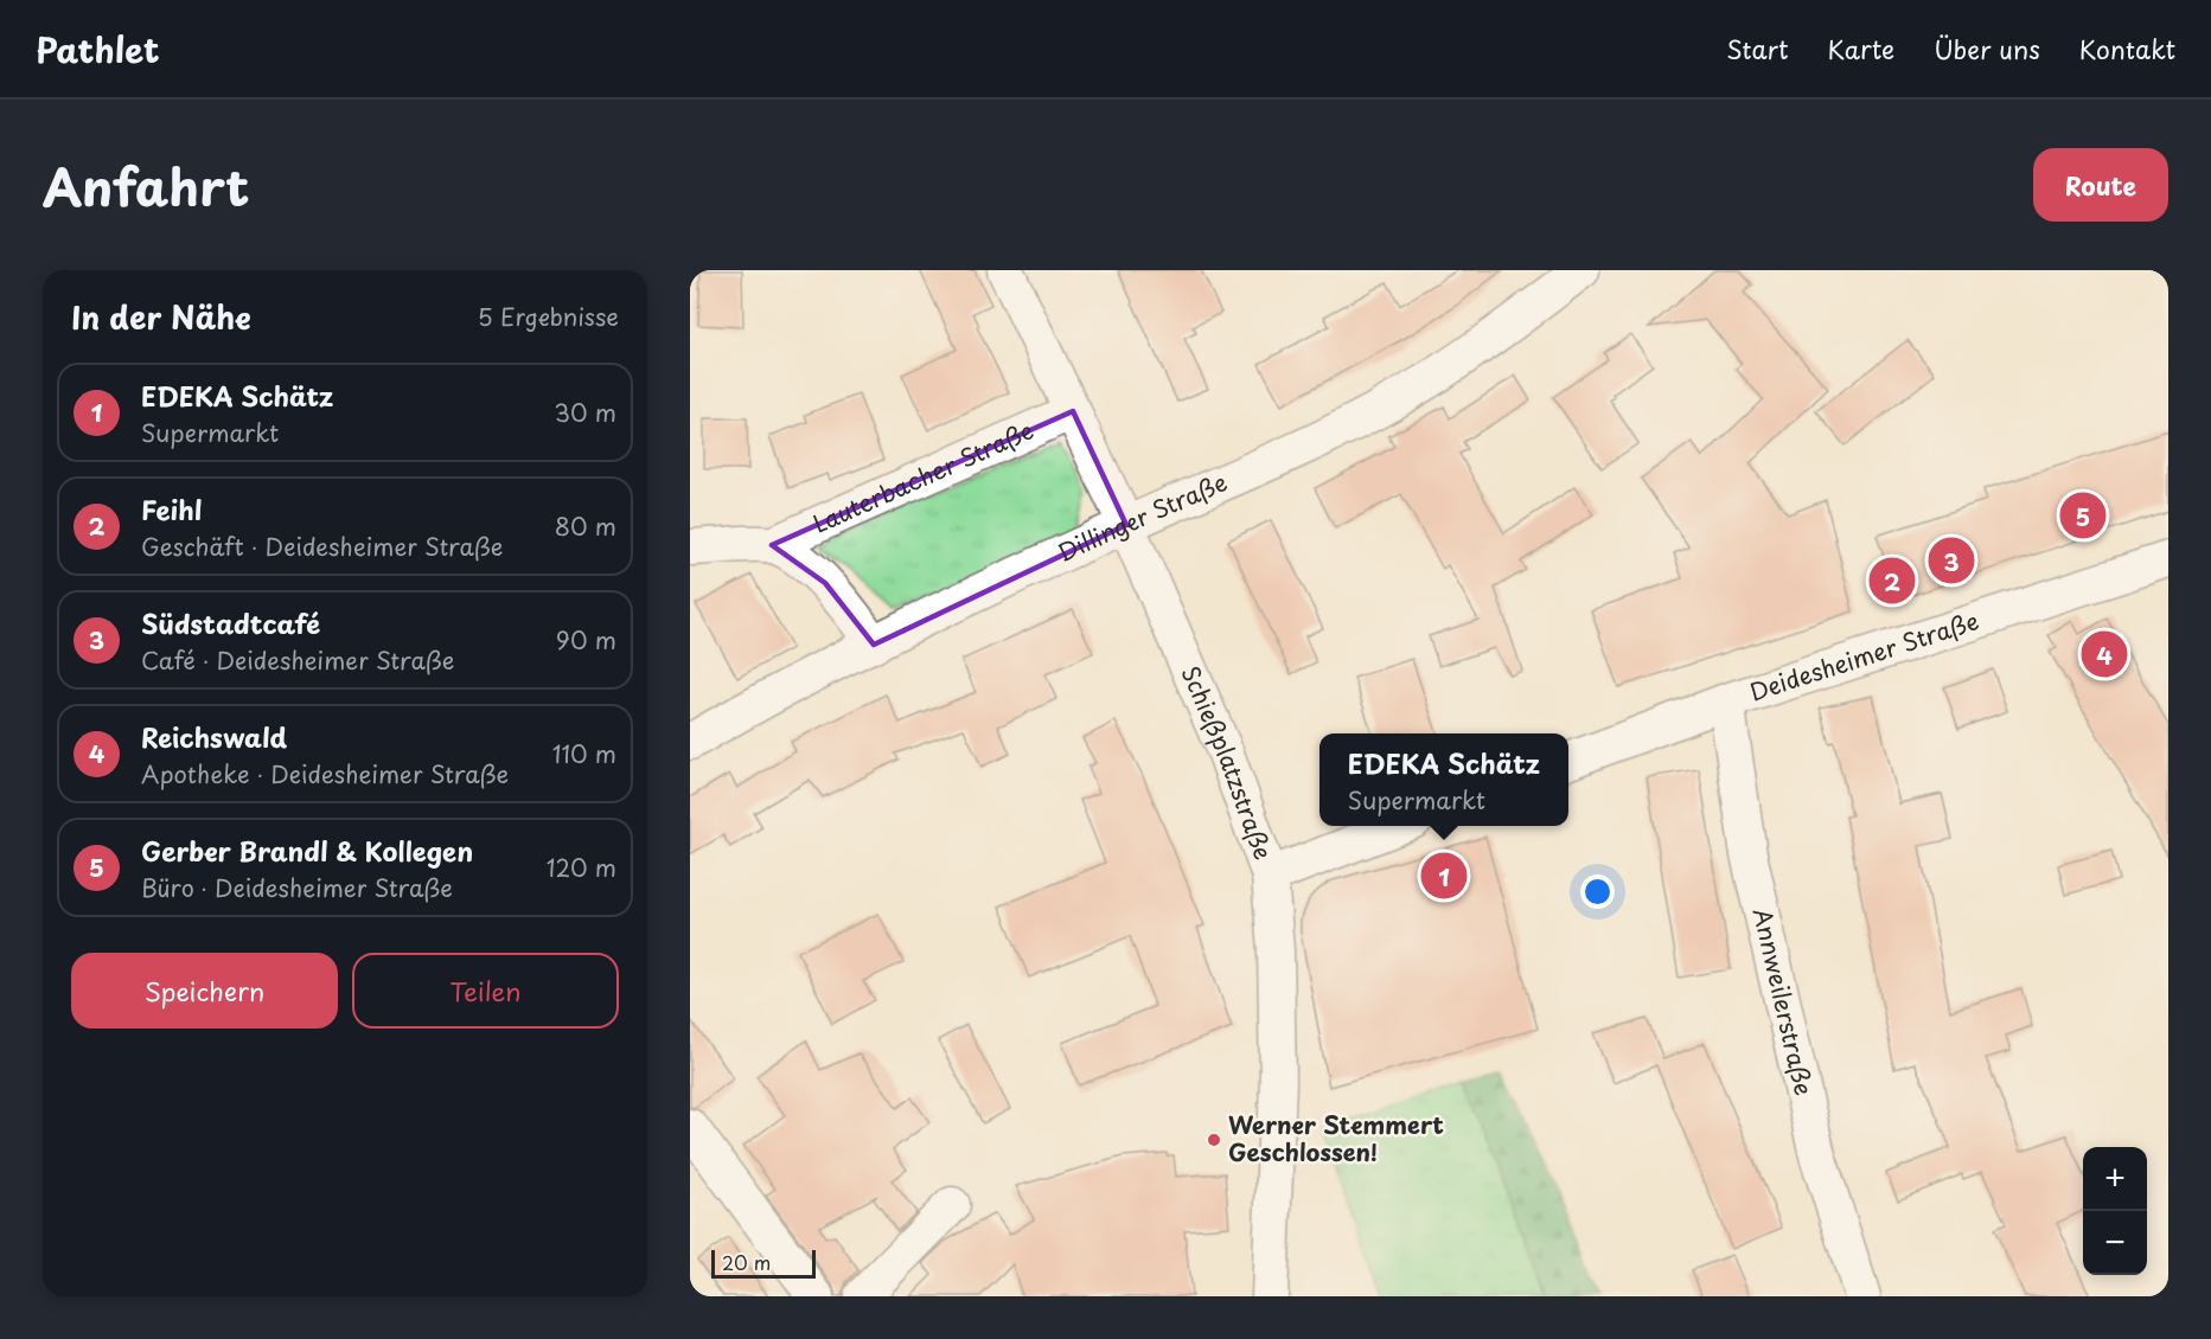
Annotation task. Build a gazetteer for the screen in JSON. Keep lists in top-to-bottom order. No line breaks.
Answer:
{"streets":{"street":["Lauterbacher Straße","Dillinger Straße","Deidesheimer Straße","Schießplatzstraße","Annweilerstraße"]},"crossings":[["Lauterbacher Straße","Dillinger Straße"],["Lauterbacher Straße","Schießplatzstraße"],["Dillinger Straße","Schießplatzstraße"],["Deidesheimer Straße","Annweilerstraße"]],"places":["Werner Stemmert Geschlossen!"],"scale_bar":"20 m","page":{"header":"Pathlet","nav":["Start","Karte","Über uns","Kontakt"],"title":"Anfahrt","buttons":["Route",["Speichern","Teilen"]],"heading":["In der Nähe","5 Ergebnisse"],"list":[{"mark":"1","name":"EDEKA Schätz","note":"Supermarkt","value":"30 m"},{"mark":"2","name":"Feihl","note":"Geschäft · Deidesheimer Straße","value":"80 m"},{"mark":"3","name":"Südstadtcafé","note":"Café · Deidesheimer Straße","value":"90 m"},{"mark":"4","name":"Reichswald","note":"Apotheke · Deidesheimer Straße","value":"110 m"},{"mark":"5","name":"Gerber Brandl & Kollegen","note":"Büro · Deidesheimer Straße","value":"120 m"}],"pins":["5","3","2","4","1"],"popup":["EDEKA Schätz","Supermarkt"],"map_buttons":["+","−"],"scale":"20 m"}}
